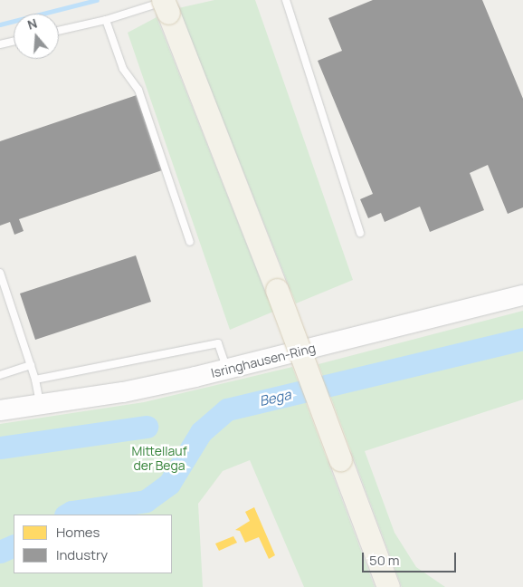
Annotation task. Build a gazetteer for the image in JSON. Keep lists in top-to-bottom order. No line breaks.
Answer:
{"streets":{"street":["Isringhausen-Ring"]},"water":["Bega"],"parks":["Mittellauf der Bega"],"legend":["Homes","Industry"],"scale_bar":"50 m","north":"top"}
